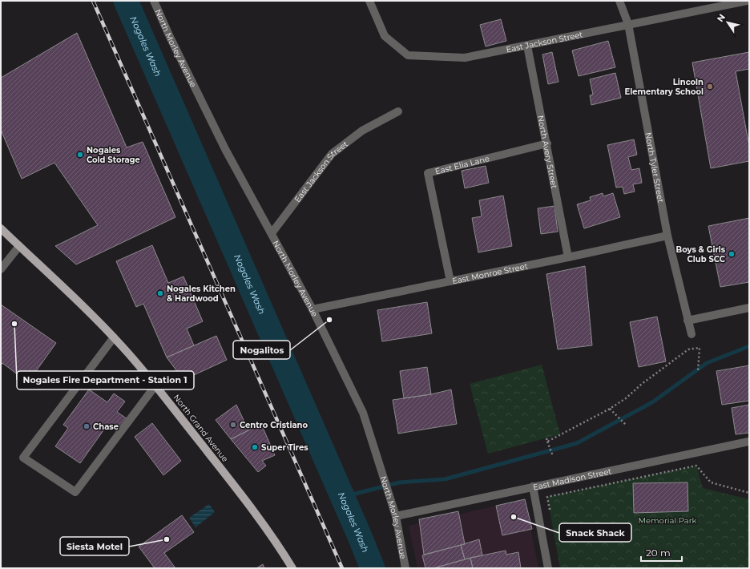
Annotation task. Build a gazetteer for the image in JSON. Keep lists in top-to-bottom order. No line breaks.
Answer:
{"streets":{"main road":["North Grand Avenue"],"street":["East Jackson Street","North Morley Avenue","North Avery Street","East Elia Lane","North Tyler Street","East Monroe Street","East Madison Street"]},"crossings":[["East Jackson Street","North Morley Avenue"],["East Jackson Street","North Avery Street"],["East Jackson Street","North Tyler Street"],["North Morley Avenue","East Monroe Street"],["North Morley Avenue","East Madison Street"],["North Avery Street","East Elia Lane"],["North Avery Street","East Monroe Street"],["East Elia Lane","East Monroe Street"],["North Tyler Street","East Monroe Street"]],"water":["Nogales Wash"],"parks":["Memorial Park"],"places":["Lincoln Elementary School","Nogales Cold Storage","Boys & Girls Club SCC","Nogales Kitchen & Hardwood","Nogalitos","Nogales Fire Department - Station 1","Centro Cristiano","Chase","Super Tires","Snack Shack","Siesta Motel"],"scale_bar":"20 m","north":"top left"}
